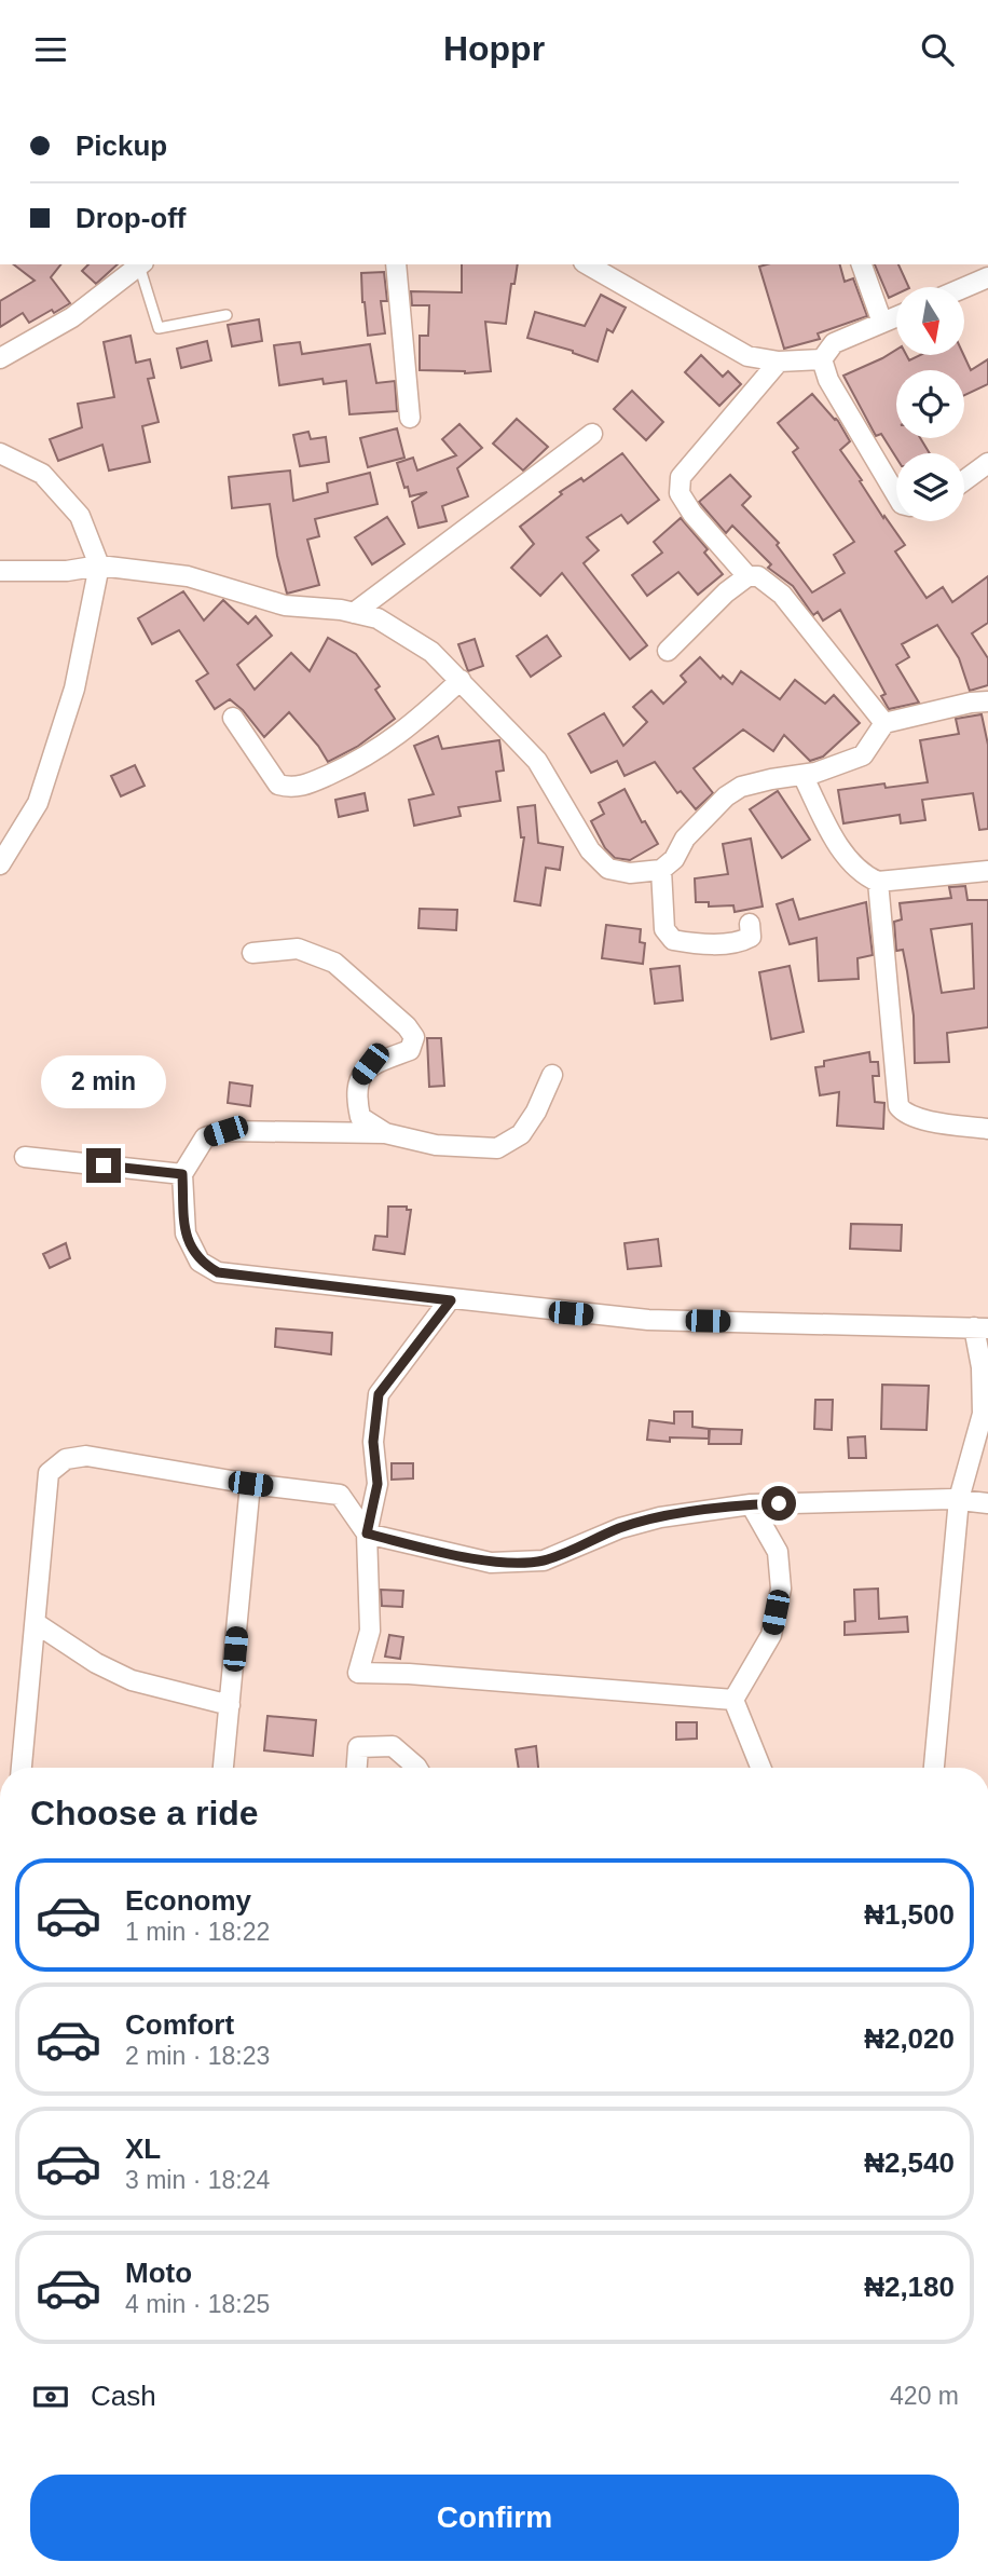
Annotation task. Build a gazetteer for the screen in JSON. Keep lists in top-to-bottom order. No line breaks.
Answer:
{"north":"bottom","page":{"header":"Hoppr","banner":["Pickup","Drop-off"],"bubble":"2 min","heading":"Choose a ride","list":[{"name":"Economy","note":"1 min · 18:22","value":"₦1,500"},{"name":"Comfort","note":"2 min · 18:23","value":"₦2,020"},{"name":"XL","note":"3 min · 18:24","value":"₦2,540"},{"name":"Moto","note":"4 min · 18:25","value":"₦2,180"}],"pay":["Cash","420 m"],"buttons":"Confirm"}}
